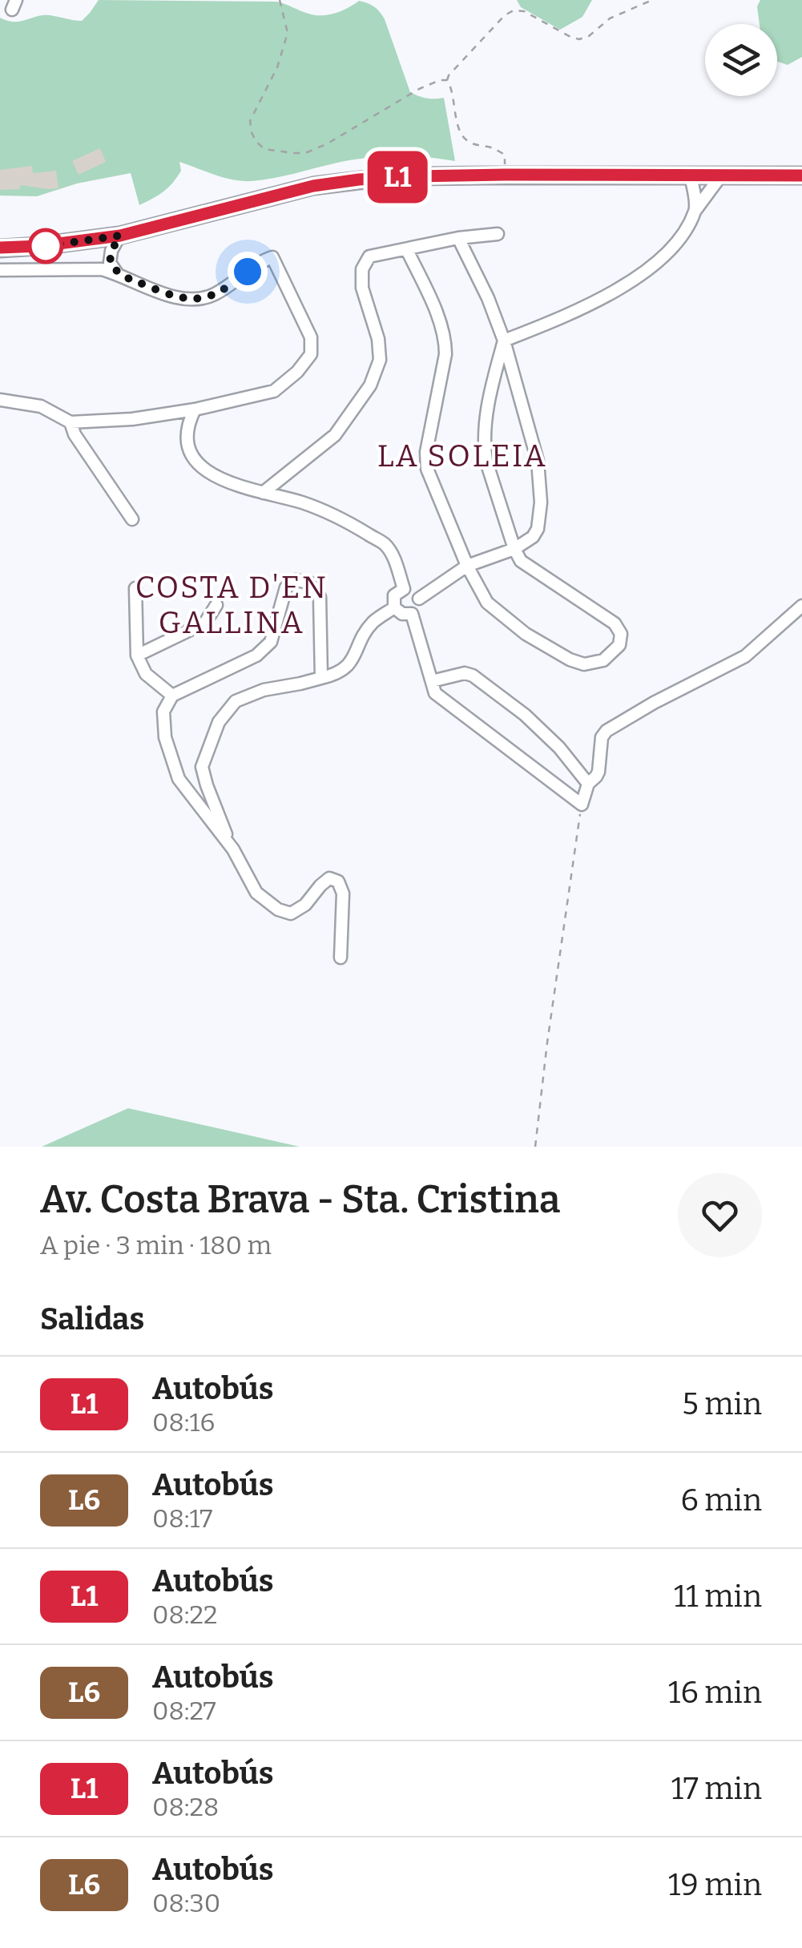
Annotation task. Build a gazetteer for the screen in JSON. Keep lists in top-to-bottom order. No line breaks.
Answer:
{"districts":["LA SOLEIA","COSTA D'EN GALLINA"],"lines":["bus line L1"],"page":{"on_map":"L1","heading":[["Av. Costa Brava - Sta. Cristina","A pie · 3 min · 180 m"],"Salidas"],"list":[{"mark":"L1","name":"Autobús","note":"08:16","value":"5 min"},{"mark":"L6","name":"Autobús","note":"08:17","value":"6 min"},{"mark":"L1","name":"Autobús","note":"08:22","value":"11 min"},{"mark":"L6","name":"Autobús","note":"08:27","value":"16 min"},{"mark":"L1","name":"Autobús","note":"08:28","value":"17 min"},{"mark":"L6","name":"Autobús","note":"08:30","value":"19 min"}]}}
